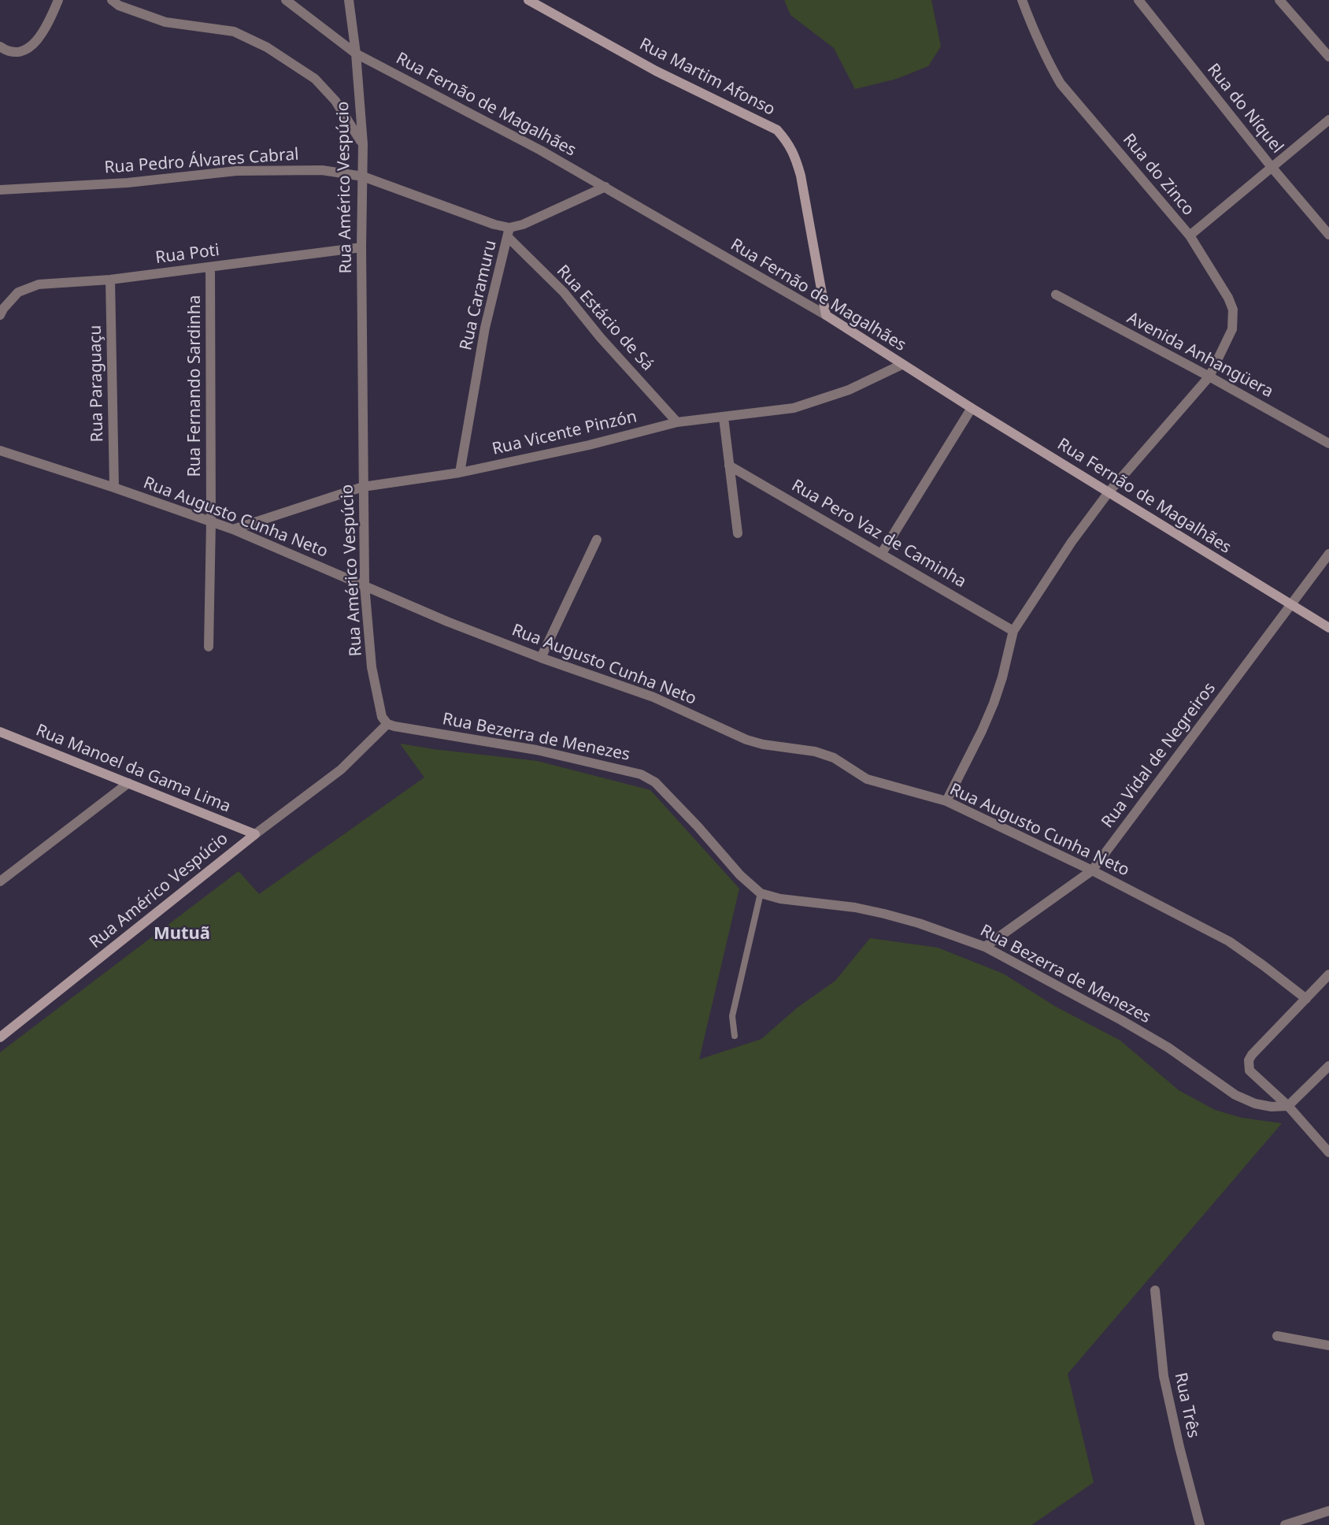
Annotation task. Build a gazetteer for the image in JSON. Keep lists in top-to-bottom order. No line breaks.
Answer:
{"streets":{"street":["Rua Martim Afonso","Rua Fernão de Magalhães","Rua do Níquel","Rua Pedro Álvares Cabral","Rua do Zinco","Rua Américo Vespúcio","Rua Poti","Rua Caramuru","Rua Estácio de Sá","Avenida Anhangüera","Rua Paraguaçu","Rua Fernando Sardinha","Rua Vicente Pinzón","Rua Augusto Cunha Neto","Rua Pero Vaz de Caminha","Rua Bezerra de Menezes","Rua Vidal de Negreiros","Rua Manoel da Gama Lima","Rua Três"]},"crossings":[["Rua Martim Afonso","Rua Fernão de Magalhães"],["Rua Fernão de Magalhães","Rua do Zinco"],["Rua Fernão de Magalhães","Rua Américo Vespúcio"],["Rua Fernão de Magalhães","Rua Caramuru"],["Rua Fernão de Magalhães","Rua Vicente Pinzón"],["Rua Fernão de Magalhães","Rua Vidal de Negreiros"],["Rua Pedro Álvares Cabral","Rua Américo Vespúcio"],["Rua Pedro Álvares Cabral","Rua Caramuru"],["Rua Pedro Álvares Cabral","Rua Estácio de Sá"],["Rua do Zinco","Avenida Anhangüera"],["Rua do Zinco","Rua Augusto Cunha Neto"],["Rua do Zinco","Rua Pero Vaz de Caminha"],["Rua Américo Vespúcio","Rua Poti"],["Rua Américo Vespúcio","Rua Vicente Pinzón"],["Rua Américo Vespúcio","Rua Augusto Cunha Neto"],["Rua Américo Vespúcio","Rua Bezerra de Menezes"],["Rua Américo Vespúcio","Rua Manoel da Gama Lima"],["Rua Poti","Rua Paraguaçu"],["Rua Poti","Rua Fernando Sardinha"],["Rua Caramuru","Rua Estácio de Sá"],["Rua Caramuru","Rua Vicente Pinzón"],["Rua Estácio de Sá","Rua Vicente Pinzón"],["Rua Paraguaçu","Rua Augusto Cunha Neto"],["Rua Fernando Sardinha","Rua Augusto Cunha Neto"],["Rua Vicente Pinzón","Rua Augusto Cunha Neto"],["Rua Augusto Cunha Neto","Rua Vidal de Negreiros"],["Rua Bezerra de Menezes","Rua Vidal de Negreiros"]],"districts":["Mutuã"]}
